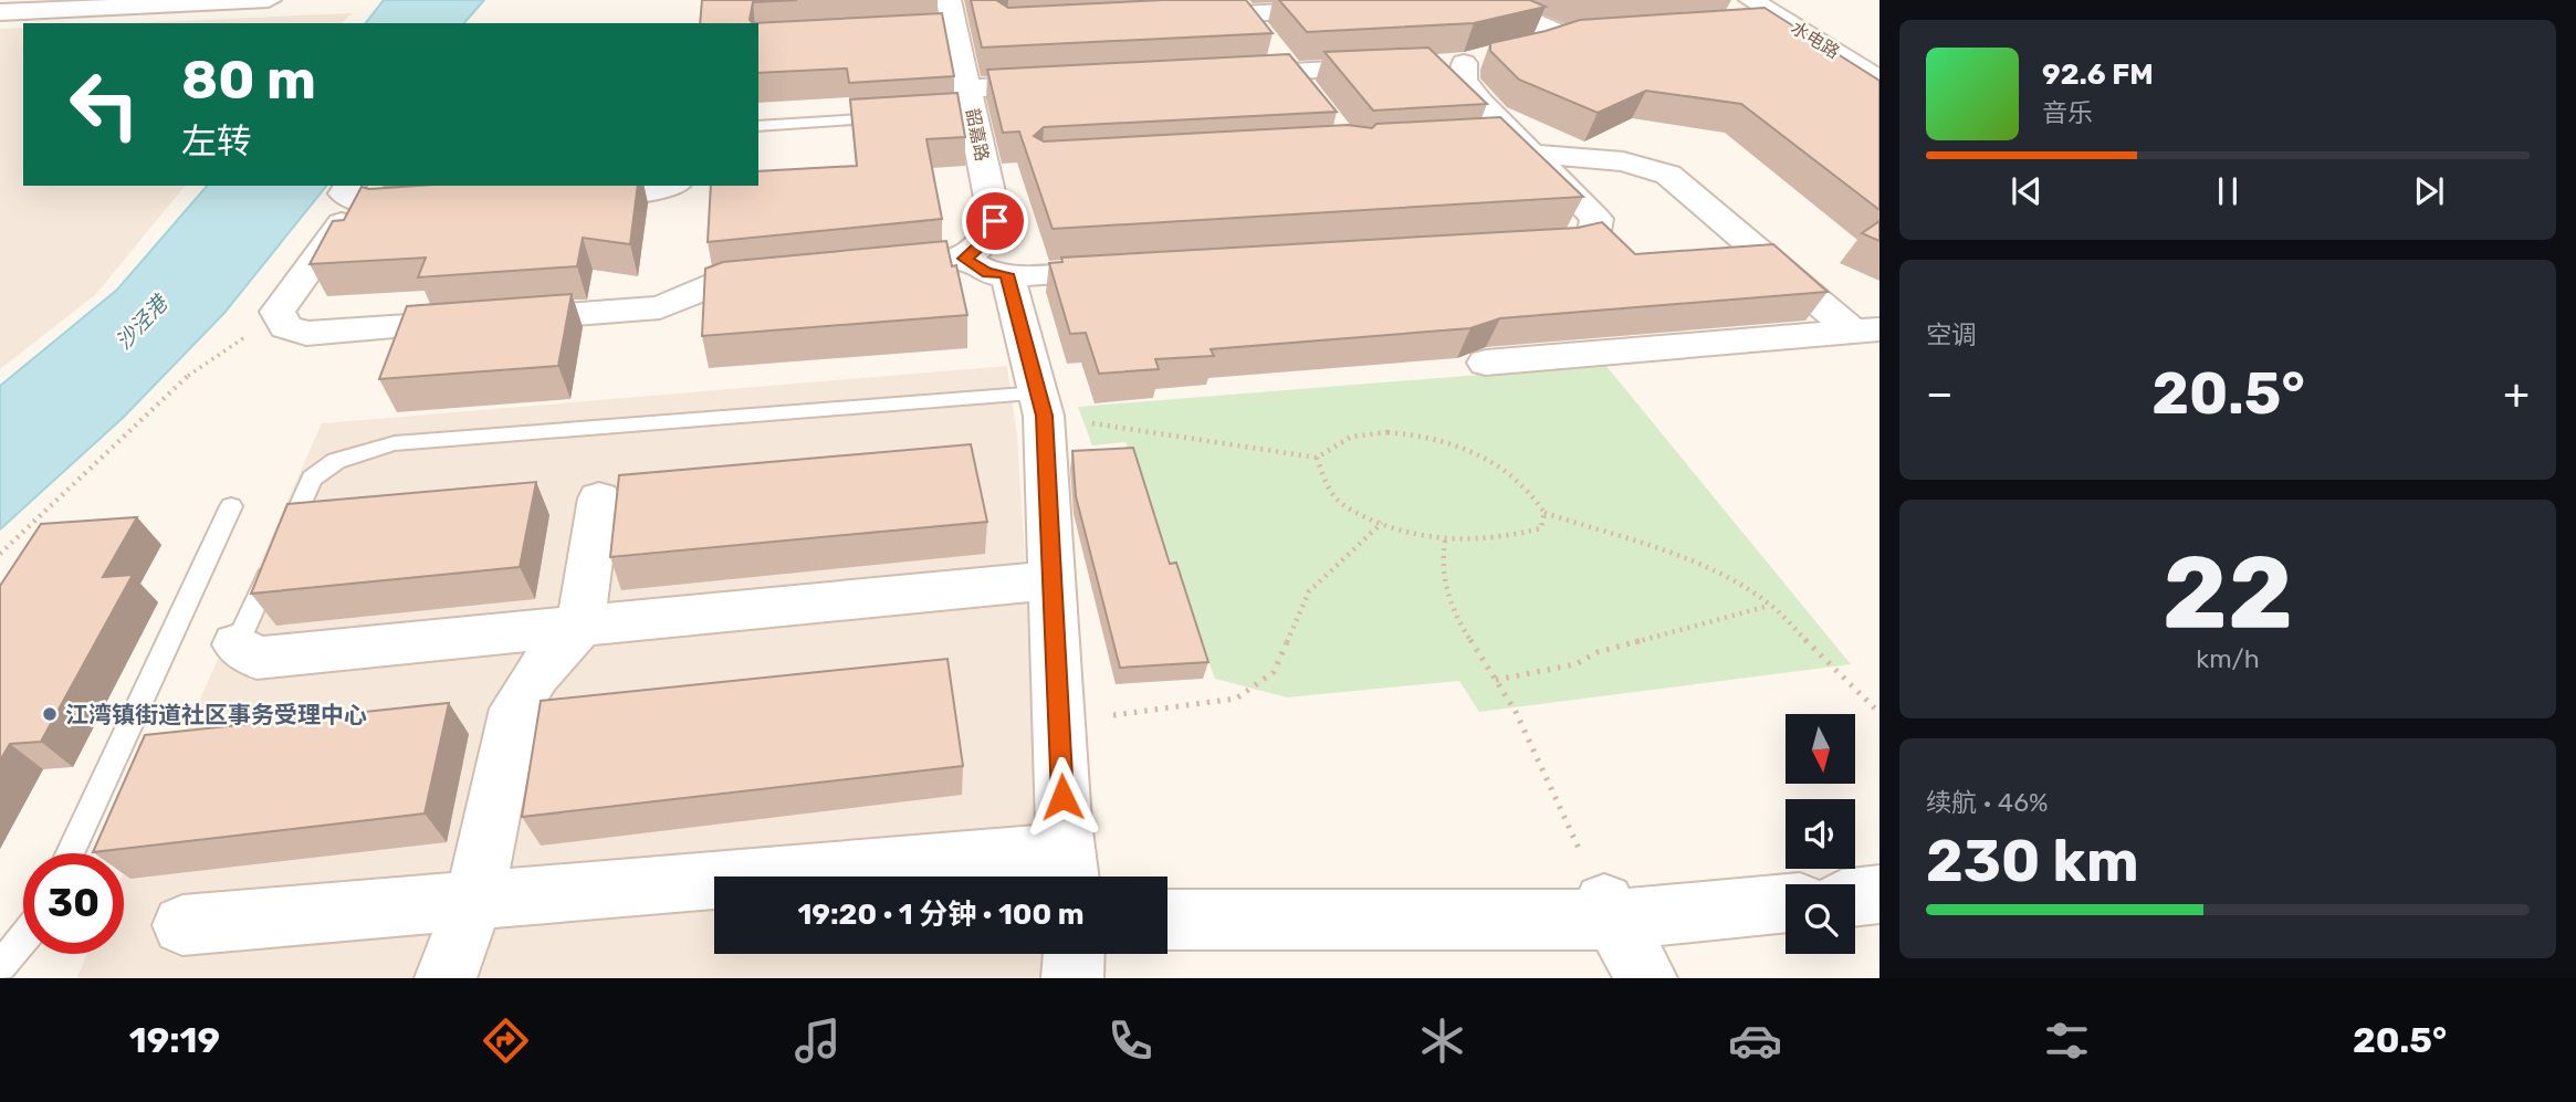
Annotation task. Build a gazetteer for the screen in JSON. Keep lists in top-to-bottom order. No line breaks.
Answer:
{"streets":{"street":["水电路","韶嘉路"]},"water":["沙泾港"],"places":["江湾镇街道社区事务受理中心"],"north":"bottom","page":{"turn":["80 m","左转"],"song":["92.6 FM","音乐"],"tile":["空调",["22","km/h"],["续航 · 46%","230 km"]],"heat":["−","20.5°","+"],"limit":"30","trip":"19:20 · 1 分钟 · 100 m","tabs":["19:19","20.5°"]}}
